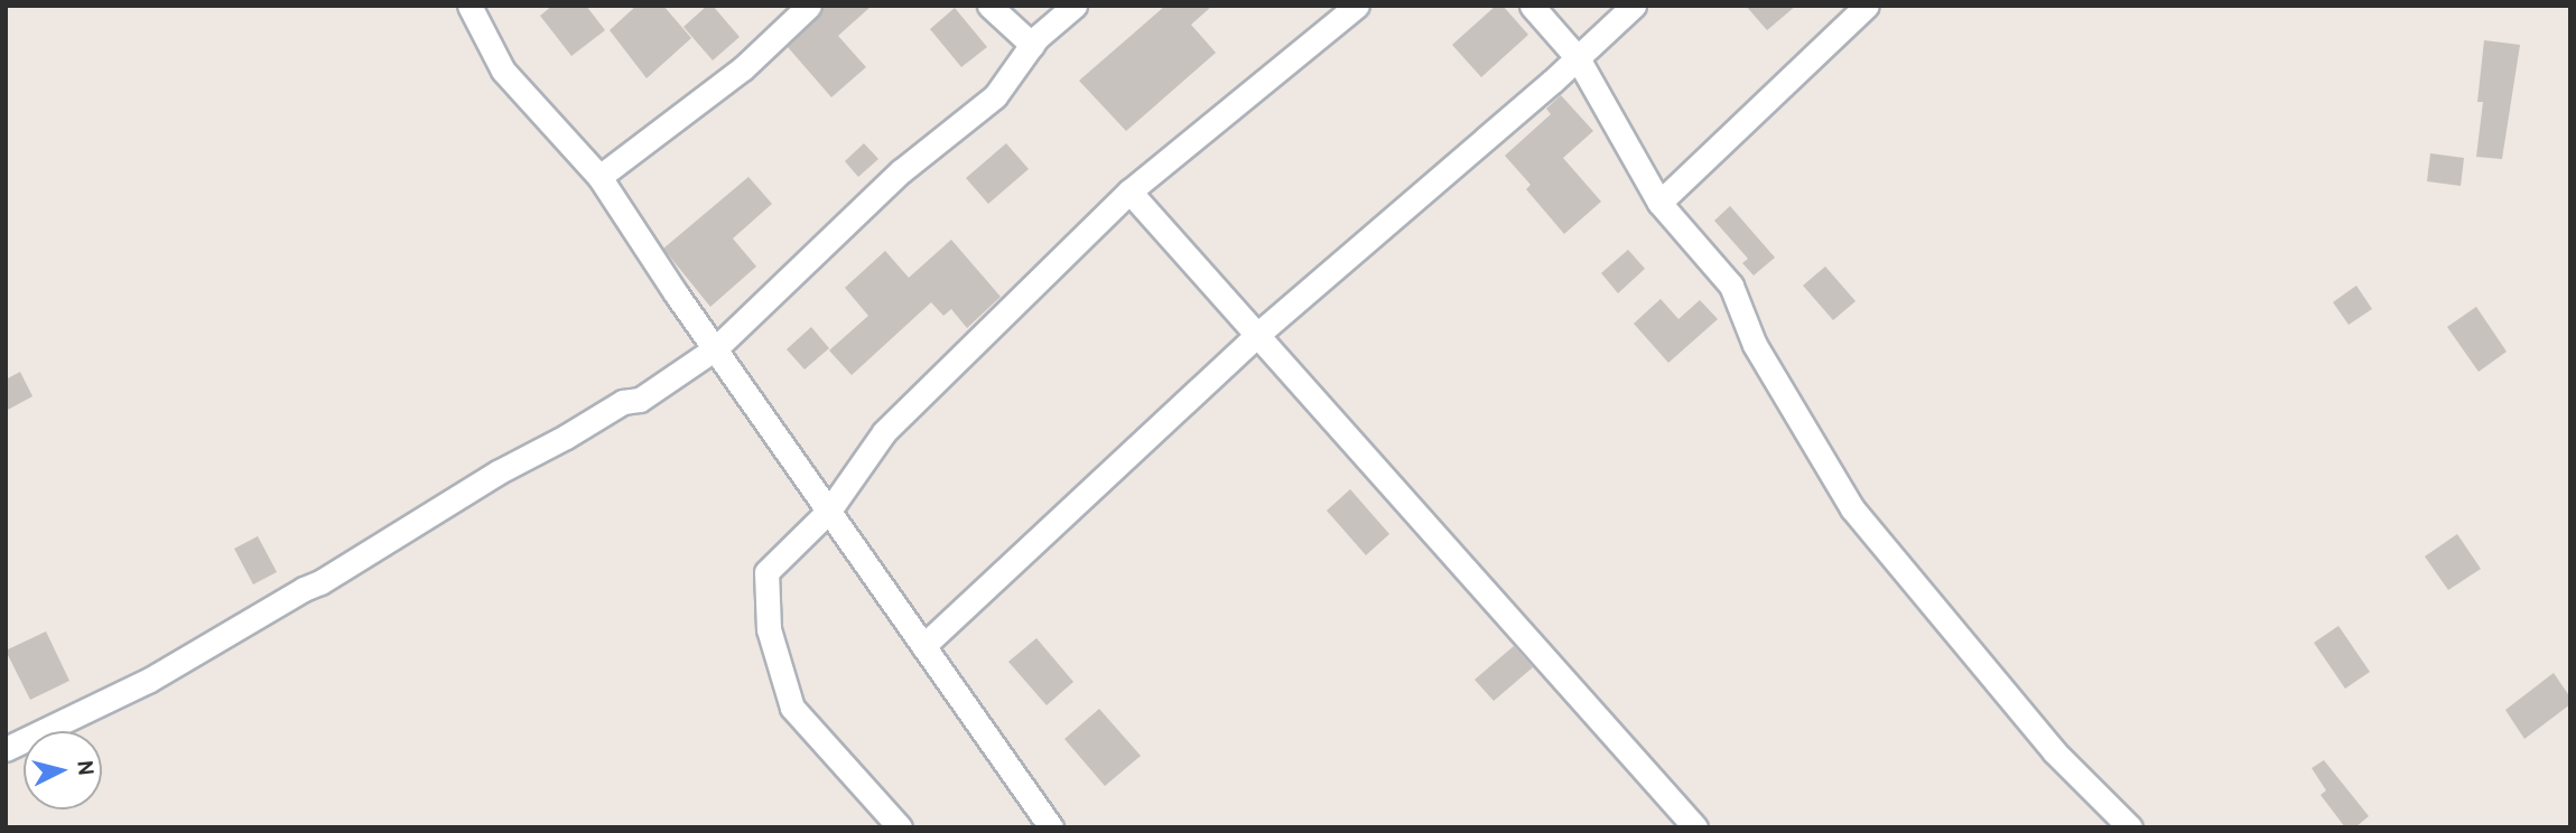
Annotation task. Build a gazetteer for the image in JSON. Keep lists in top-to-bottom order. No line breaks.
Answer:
{"north":"right"}
